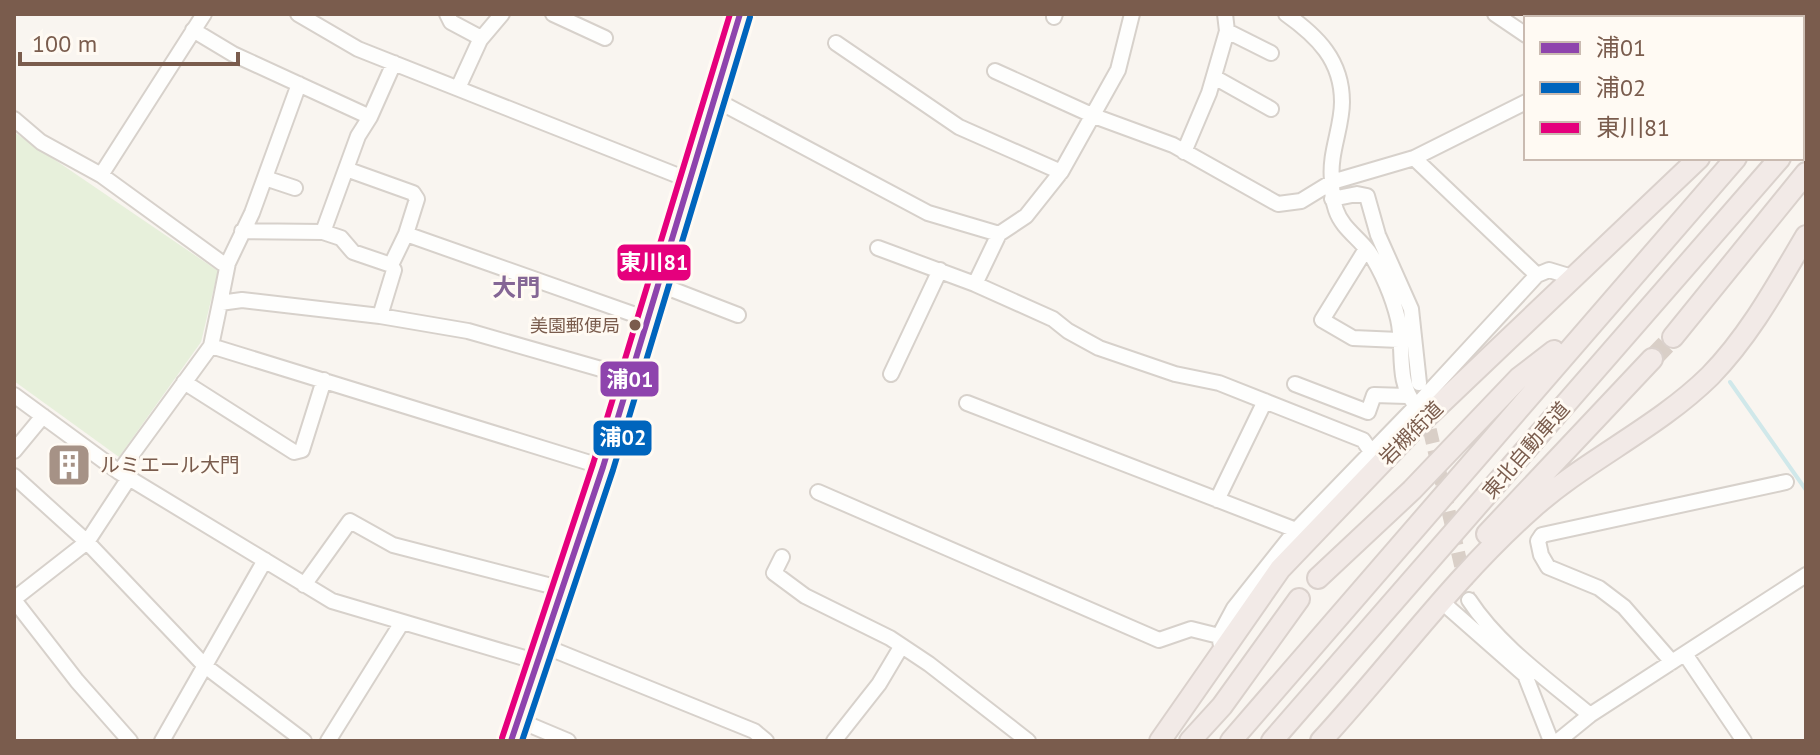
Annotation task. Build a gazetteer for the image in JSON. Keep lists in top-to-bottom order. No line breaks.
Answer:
{"streets":{"highway":["岩槻街道","東北自動車道"]},"districts":["大門"],"places":{"other":["美園郵便局"],"building":["ルミエール大門"]},"lines":["transit line 浦01","transit line 東川81","transit line 浦02"],"legend":["浦01","浦02","東川81"],"scale_bar":"100 m"}
